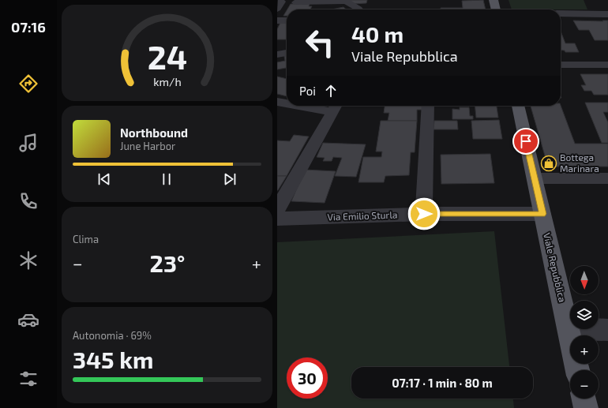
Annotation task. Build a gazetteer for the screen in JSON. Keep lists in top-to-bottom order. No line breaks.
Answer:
{"streets":{"main road":["Viale Repubblica"],"street":["Via Emilio Sturla"]},"crossings":[["Via Emilio Sturla","Viale Repubblica"]],"places":{"shop":["Bottega Marinara"]},"north":"bottom","page":{"tabs":"07:16","turn":["40 m","Viale Repubblica"],"then":"Poi","song":["Northbound","June Harbor"],"tile":["Clima",["Autonomia · 69%","345 km"]],"heat":["−","23°","+"],"map_buttons":["+","−"],"limit":"30","trip":"07:17 · 1 min · 80 m","gauge":["24","km/h"]}}
